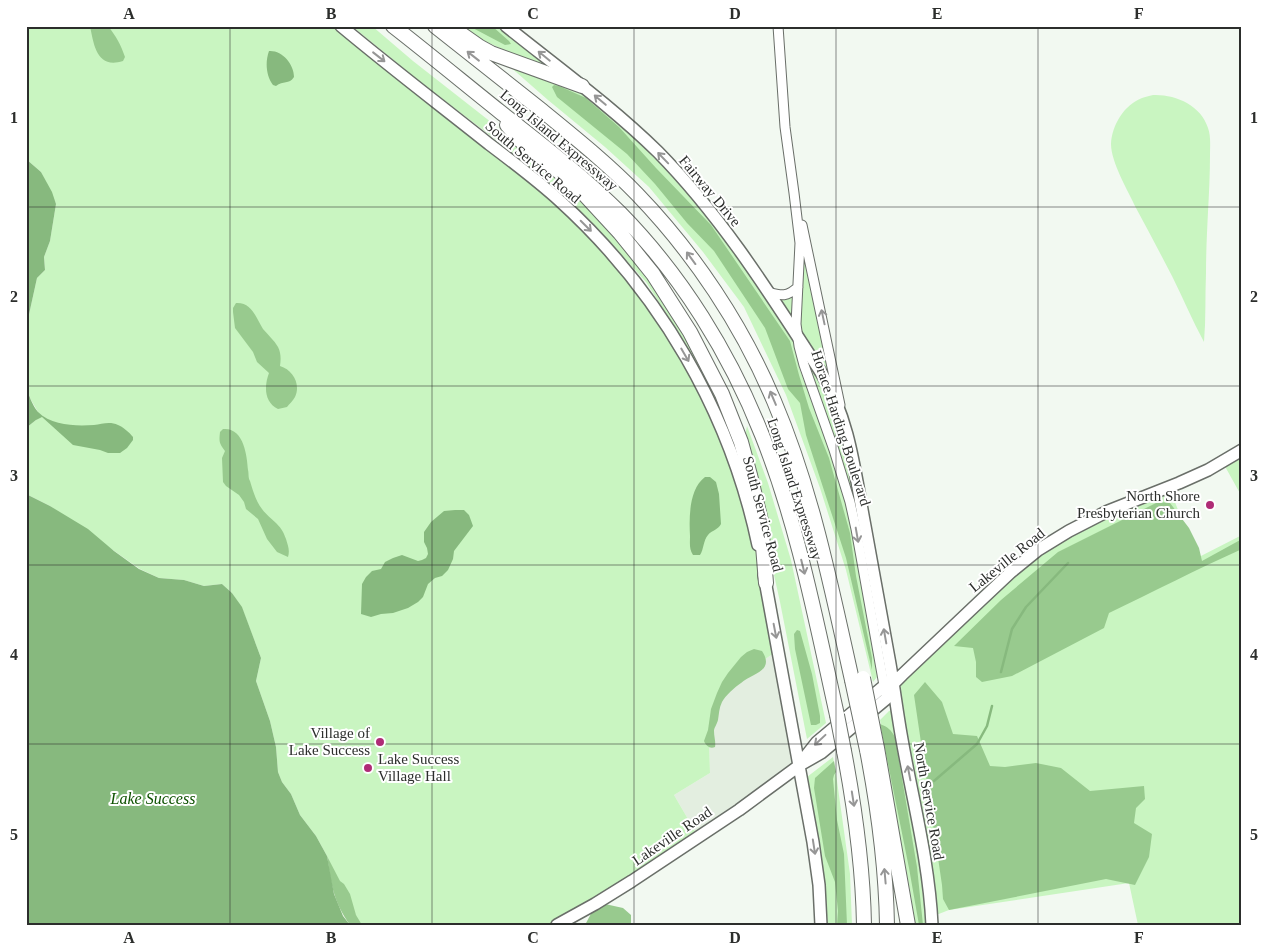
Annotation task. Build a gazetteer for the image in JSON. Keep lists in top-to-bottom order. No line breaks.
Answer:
{"streets":{"highway":["Long Island Expressway"],"main road":["South Service Road","Fairway Drive","Horace Harding Boulevard","Lakeville Road","North Service Road"]},"crossings":[["South Service Road","Lakeville Road"],["Fairway Drive","Horace Harding Boulevard"],["Horace Harding Boulevard","Lakeville Road"],["Horace Harding Boulevard","North Service Road"],["Lakeville Road","North Service Road"]],"one_way":["South Service Road","Fairway Drive","North Service Road"],"water":["Lake Success"],"places":["North Shore Presbyterian Church","Village of Lake Success","Lake Success Village Hall"],"grid":{"columns":["A","B","C","D","E","F"],"rows":["1","2","3","4","5"]}}
